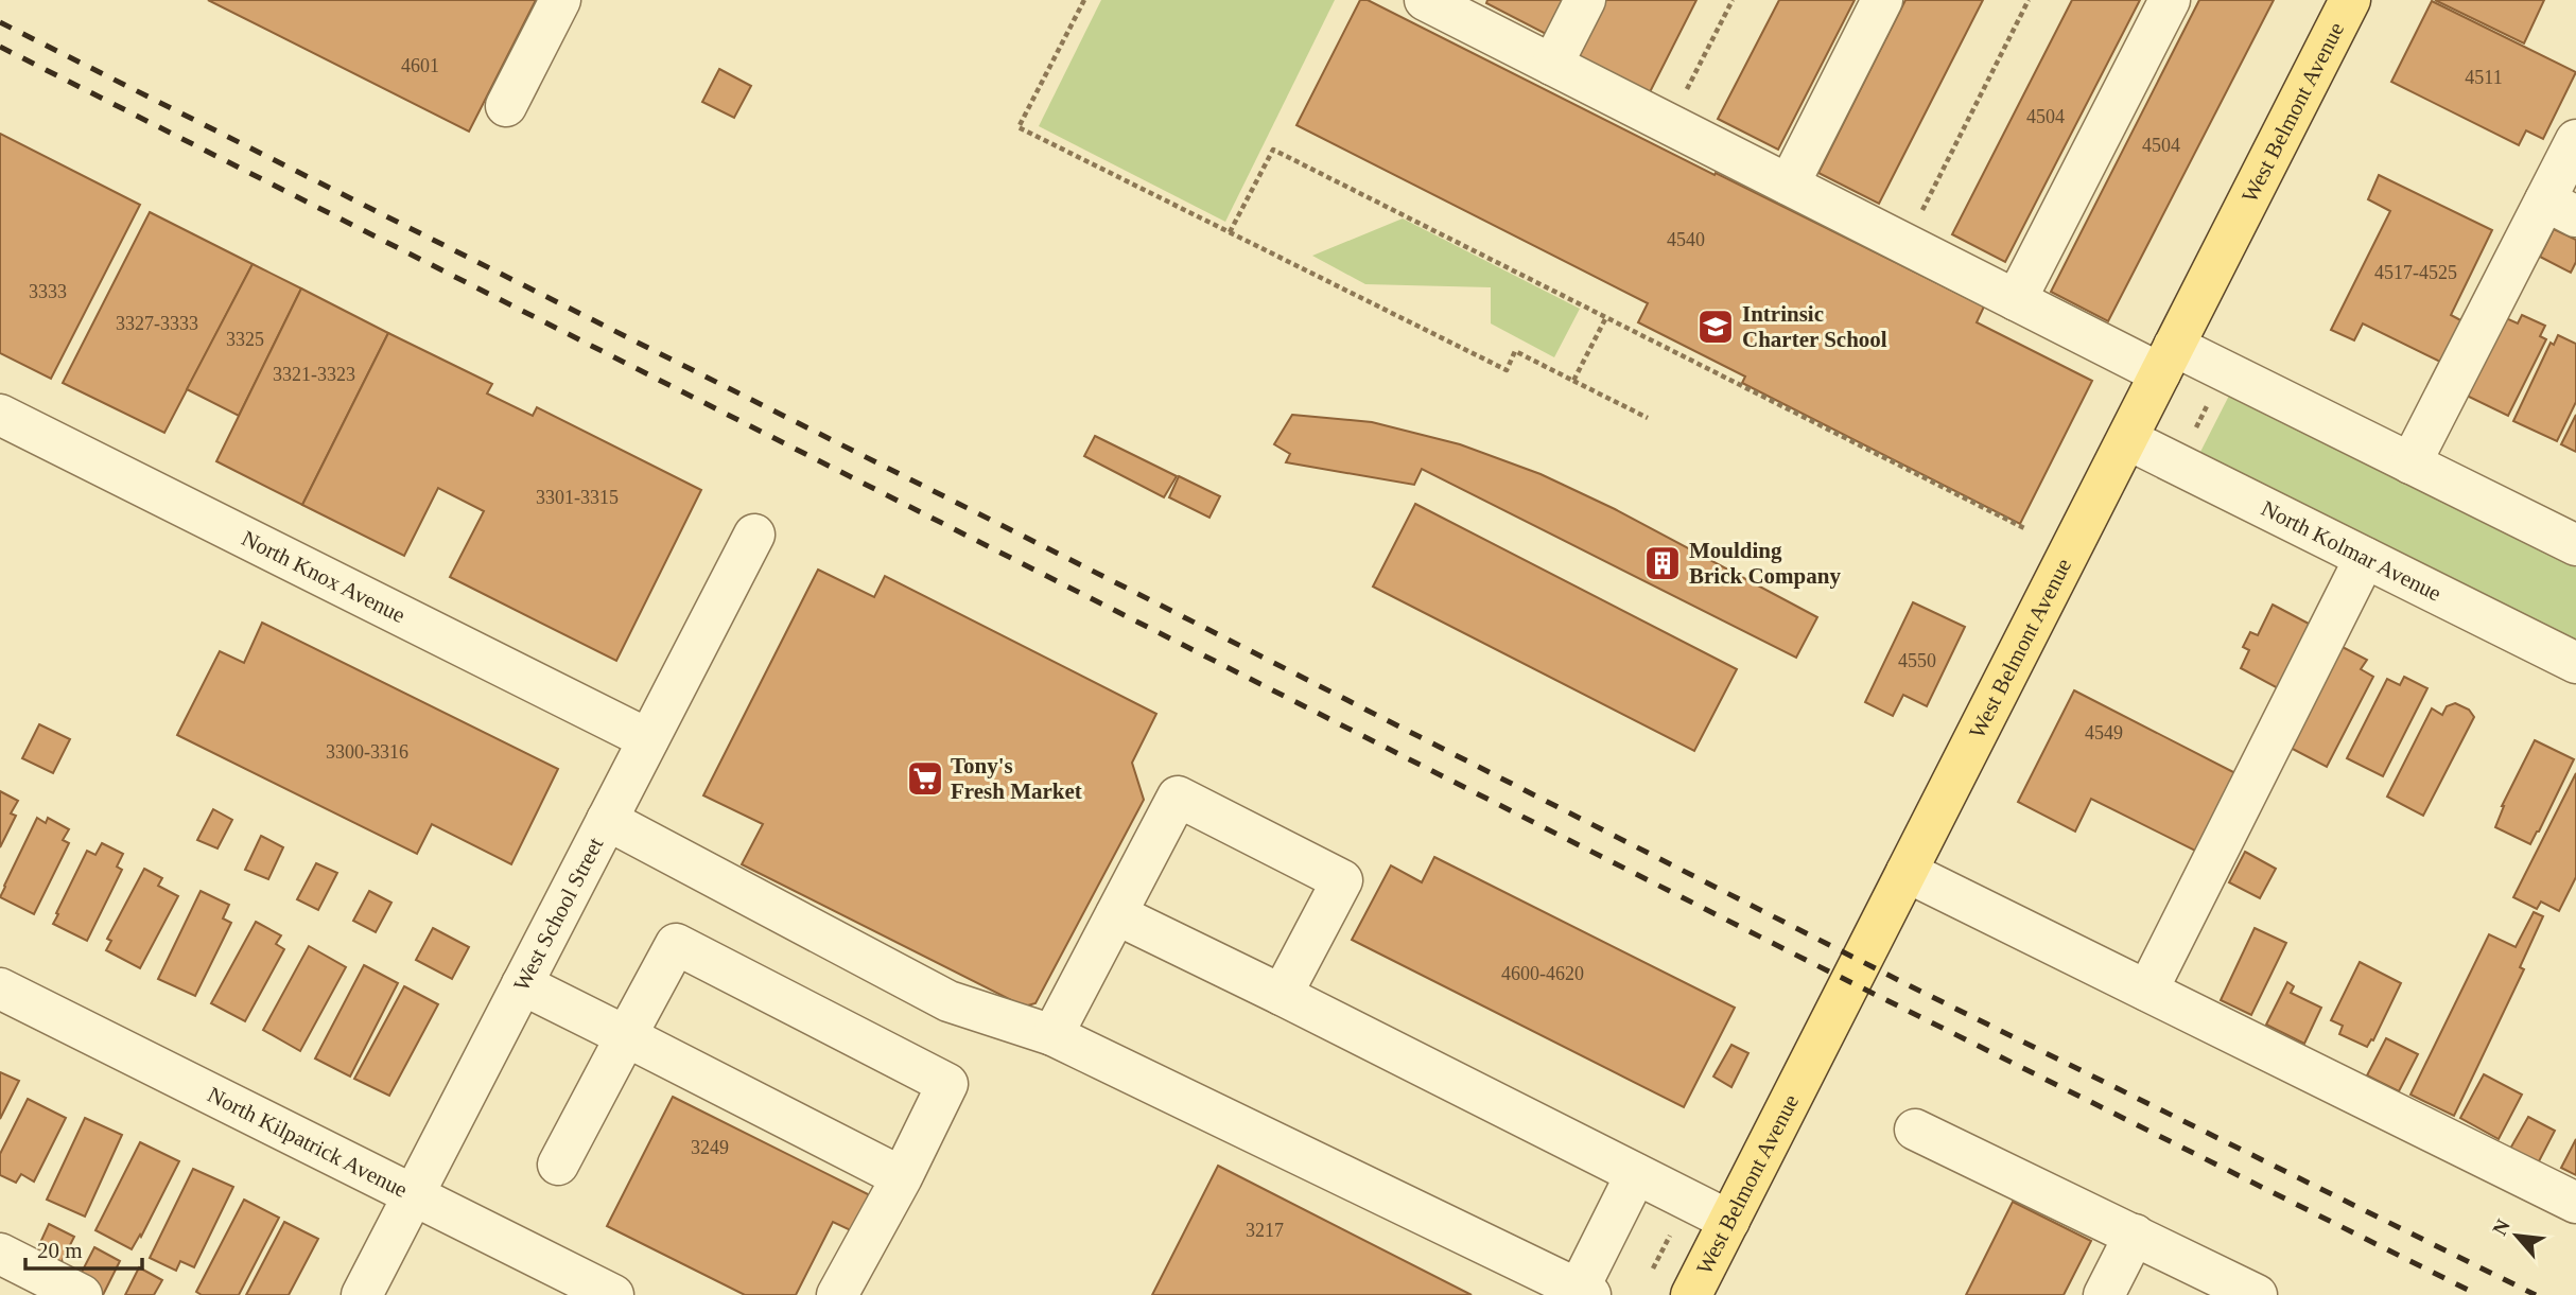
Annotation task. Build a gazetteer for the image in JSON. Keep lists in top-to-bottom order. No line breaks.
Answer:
{"streets":{"main road":["West Belmont Avenue"],"street":["North Kolmar Avenue","North Knox Avenue","West School Street","North Kilpatrick Avenue"]},"crossings":[["West Belmont Avenue","North Kolmar Avenue"],["North Knox Avenue","West School Street"],["West School Street","North Kilpatrick Avenue"]],"places":{"school or university":["Intrinsic Charter School"],"building":["Moulding Brick Company"],"supermarket":["Tony's Fresh Market"]},"house_numbers":["4601","4511","4504","4504","4540","4517-4525","3333","3327-3333","3325","3321-3323","3301-3315","4550","4549","3300-3316","4600-4620","3249","3217"],"scale_bar":"20 m","north":"top left"}
